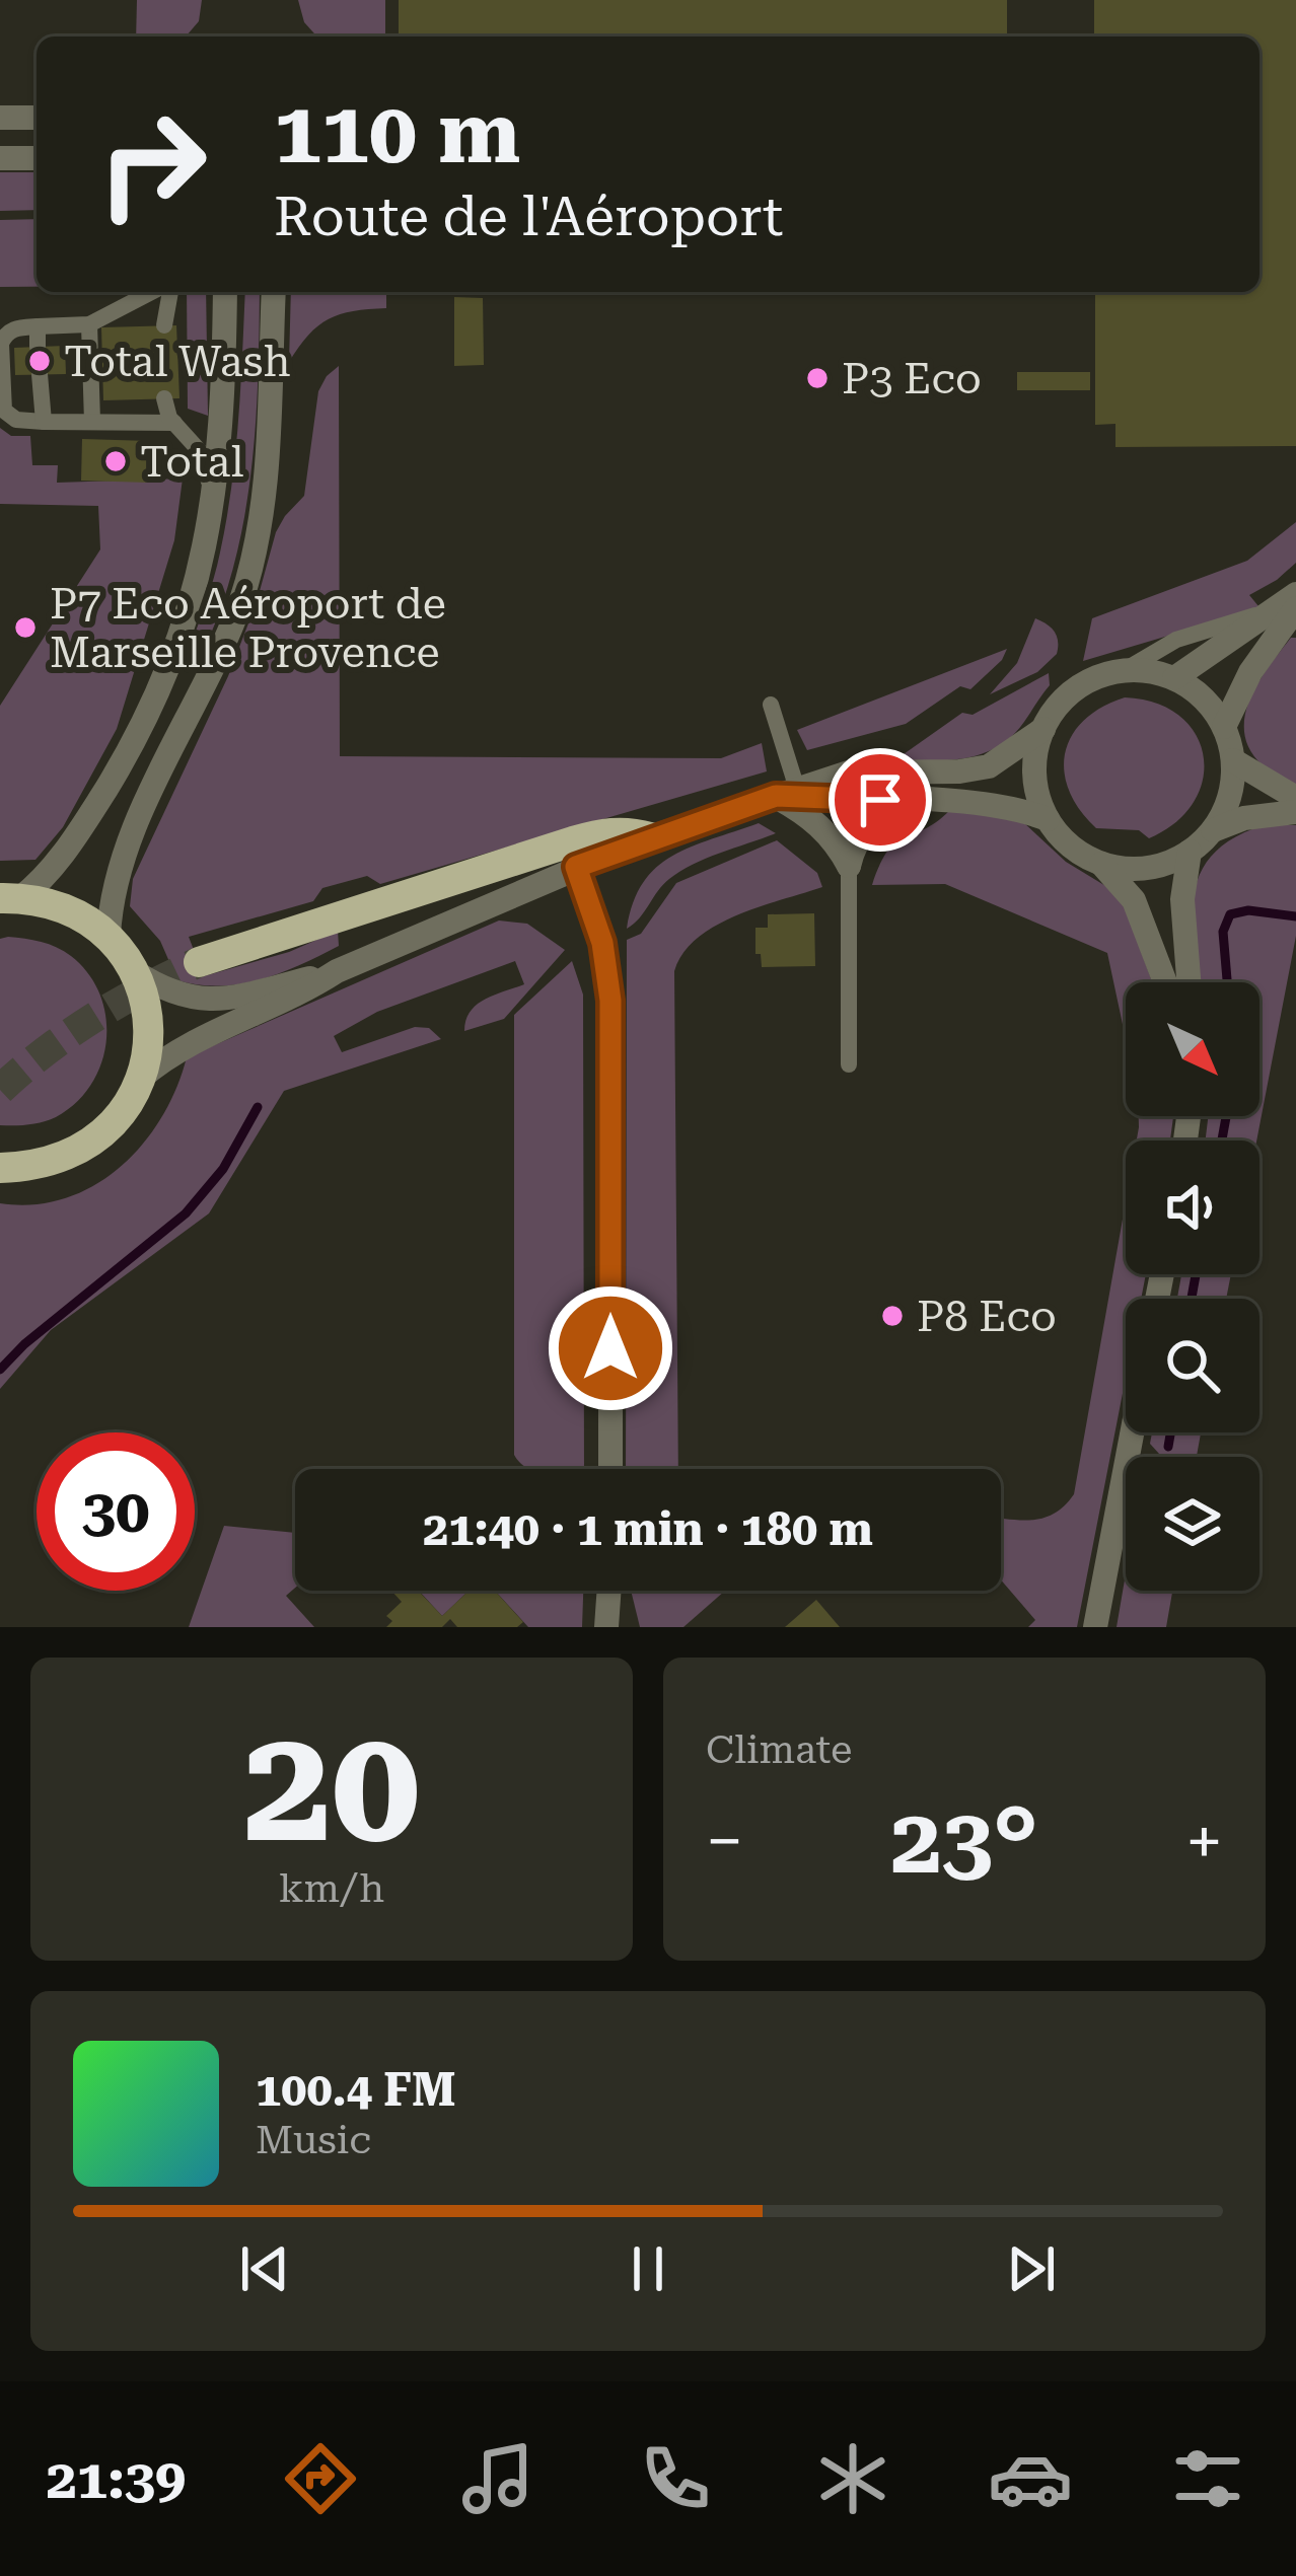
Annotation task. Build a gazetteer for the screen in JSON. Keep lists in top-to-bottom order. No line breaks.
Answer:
{"places":["Total Wash","P3 Eco","Total","P7 Eco Aéroport de Marseille Provence","P8 Eco"],"north":"bottom right","page":{"turn":["110 m","Route de l'Aéroport"],"limit":"30","trip":"21:40 · 1 min · 180 m","tile":[["20","km/h"],"Climate"],"heat":["−","23°","+"],"song":["100.4 FM","Music"],"tabs":"21:39"}}
